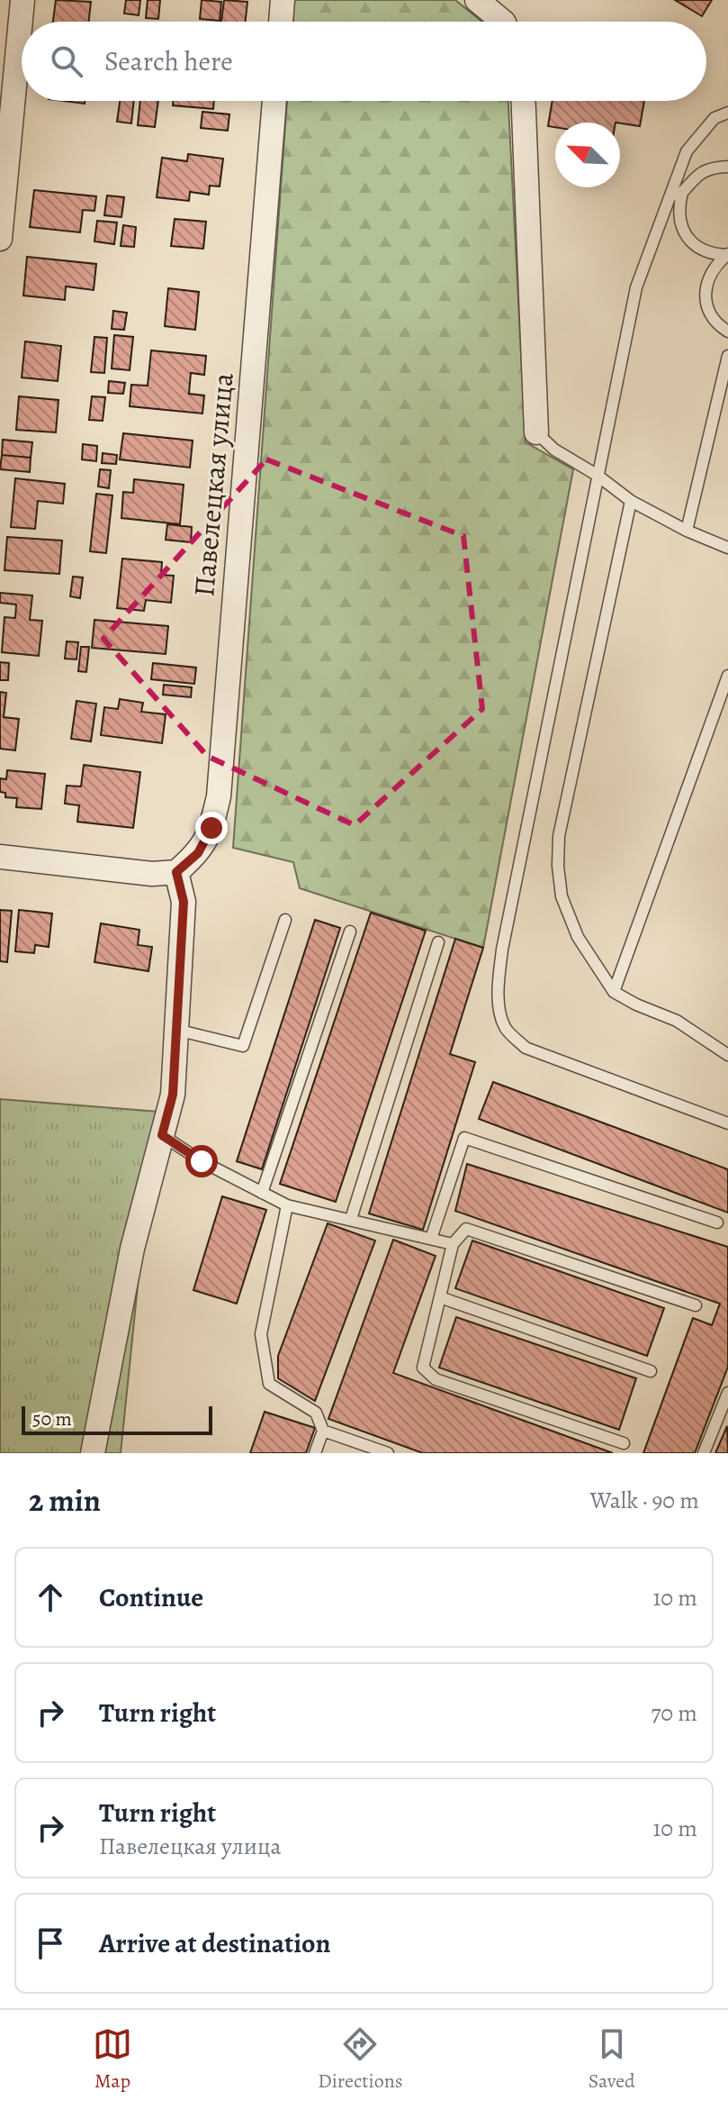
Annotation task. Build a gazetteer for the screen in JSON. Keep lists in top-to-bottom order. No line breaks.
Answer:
{"streets":{"street":["Павелецкая улица"]},"scale_bar":"50 m","north":"top left","page":{"search":"Search here","scale":"50 m","heading":["2 min","Walk · 90 m"],"list":[["Continue","10 m"],["Turn right","70 m"],["Turn right","Павелецкая улица","10 m"],"Arrive at destination"],"nav":["Map","Directions","Saved"]}}
